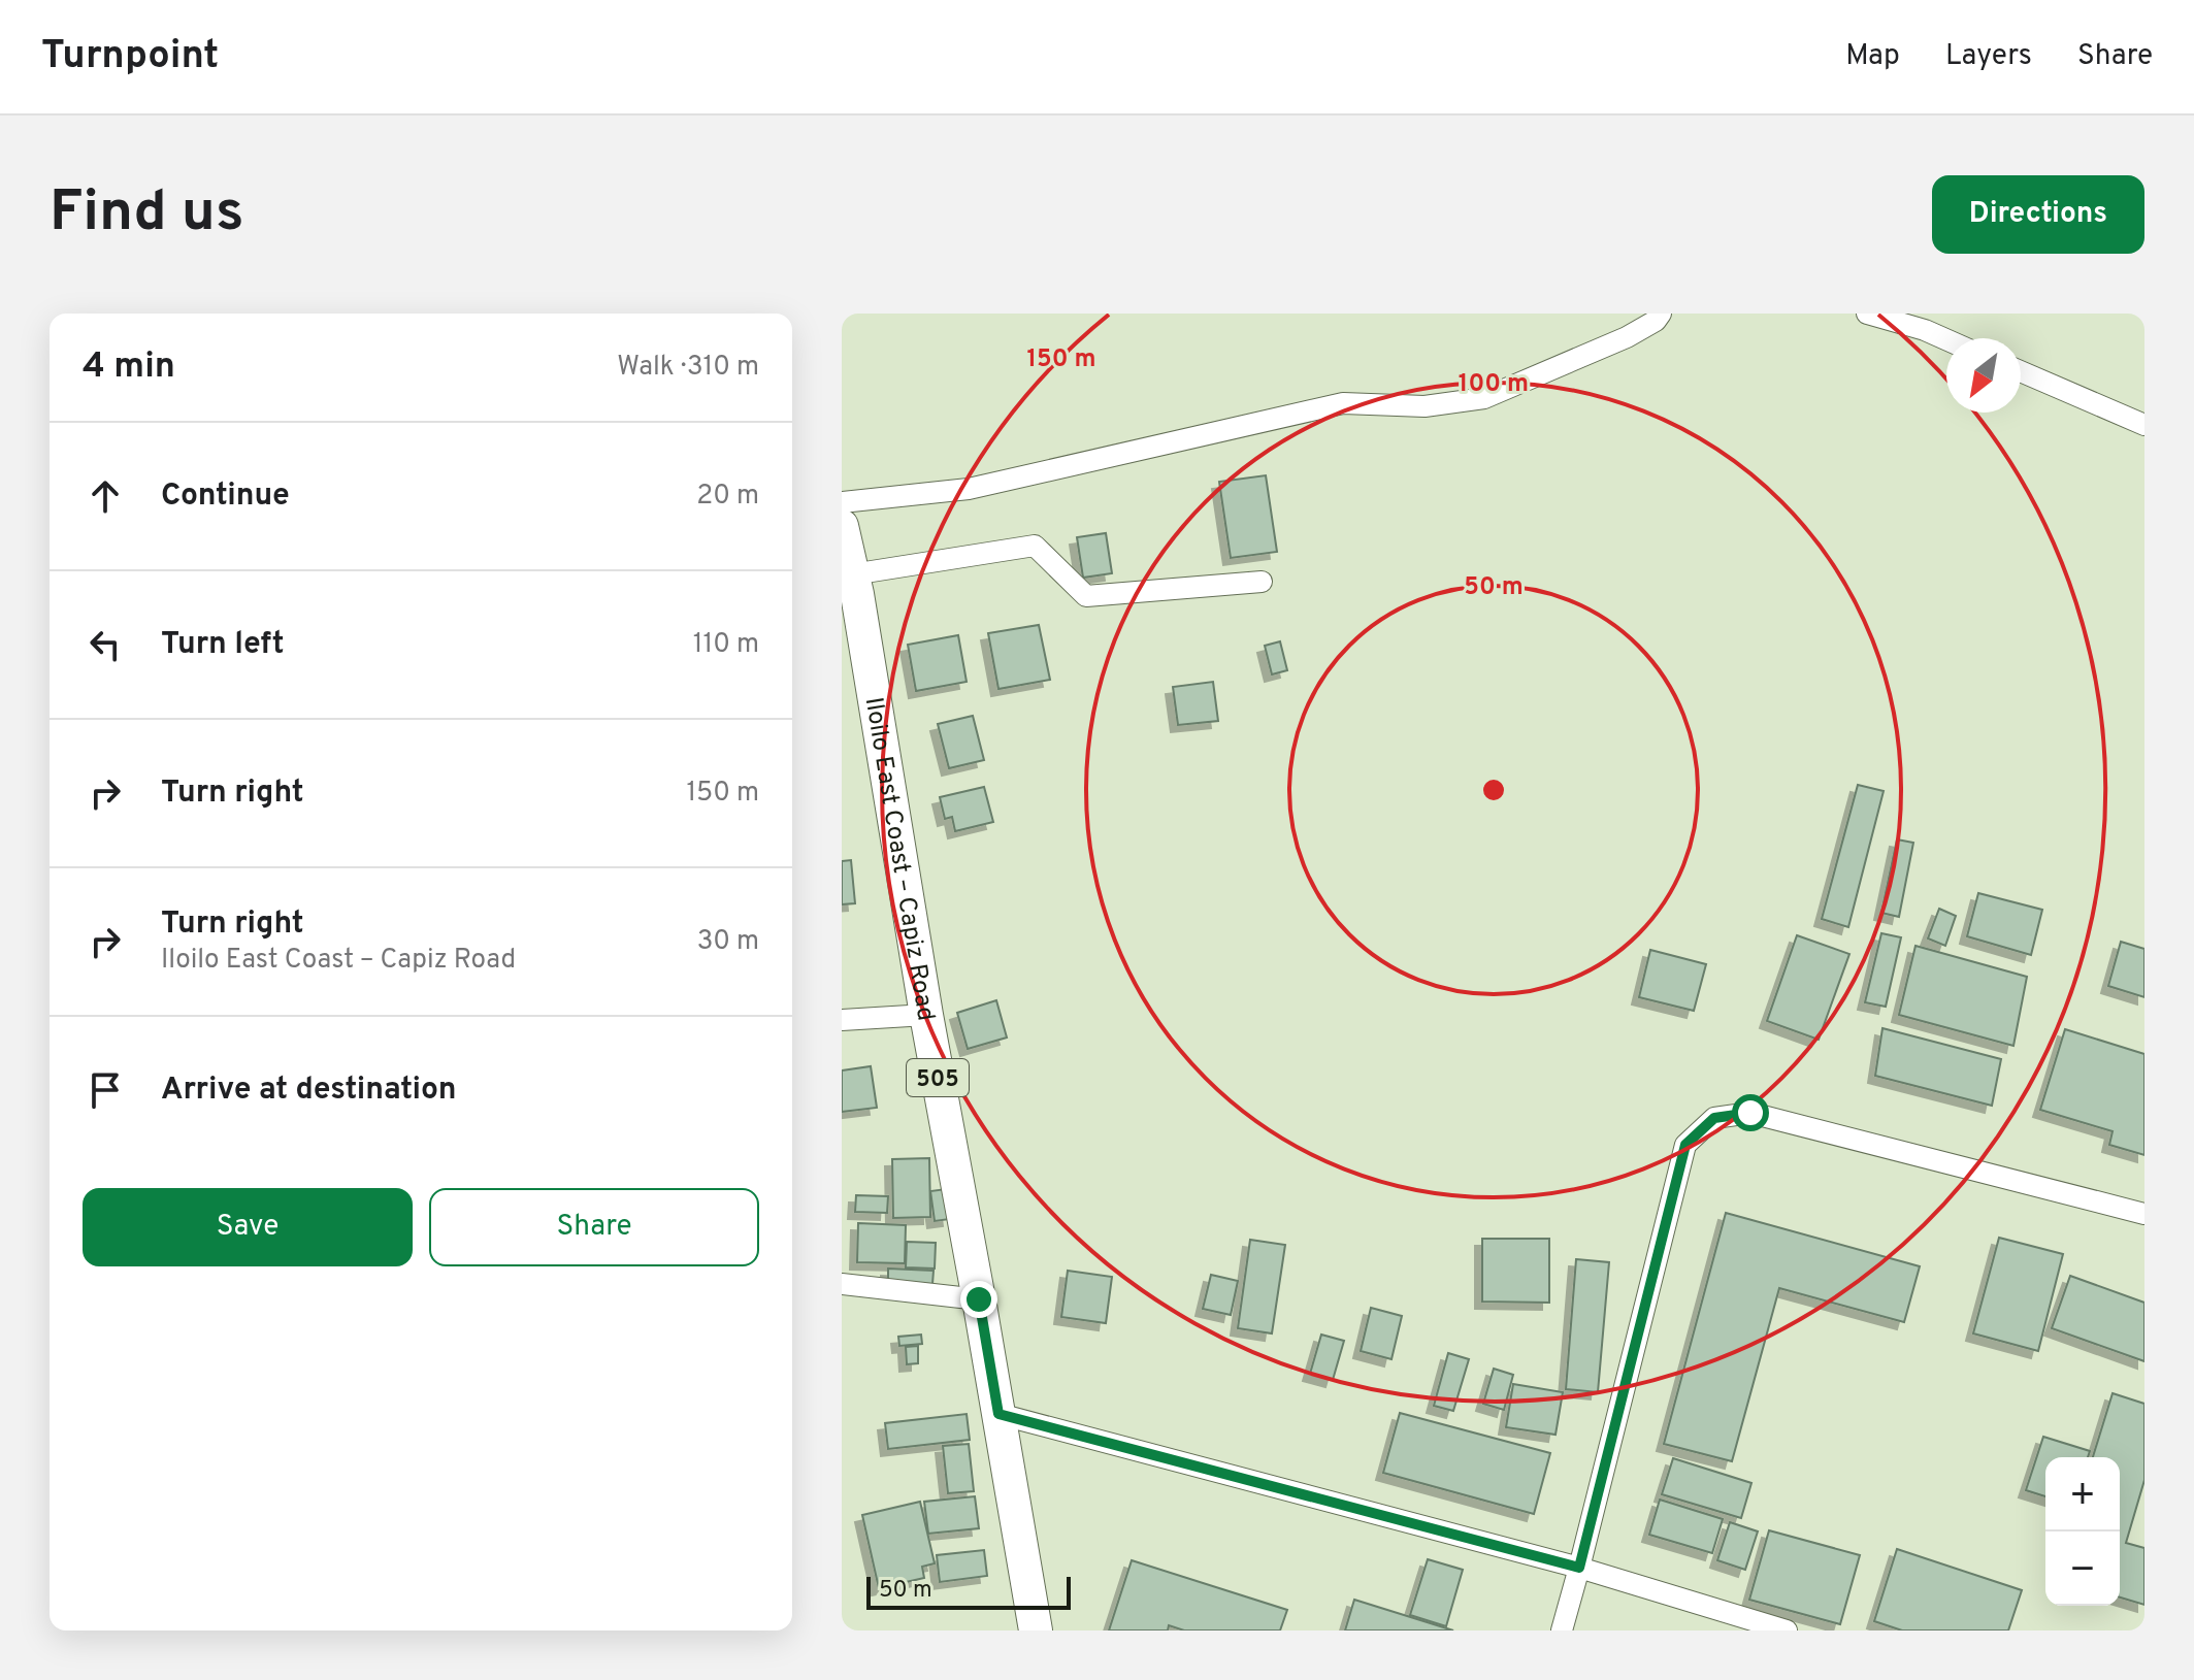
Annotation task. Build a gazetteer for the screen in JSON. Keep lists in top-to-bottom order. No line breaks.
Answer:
{"streets":{"main road":["Iloilo East Coast – Capiz Road","505"]},"scale_bar":"50 m","north":"bottom left","page":{"header":"Turnpoint","nav":["Map","Layers","Share"],"buttons":["Directions",["Save","Share"]],"title":"Find us","heading":["4 min","Walk · 310 m"],"list":[["Continue","20 m"],["Turn left","110 m"],["Turn right","150 m"],["Turn right","Iloilo East Coast – Capiz Road","30 m"],"Arrive at destination"],"map_buttons":["+","−"],"scale":"50 m"},"rings":["150 m","100 m","50 m"]}
